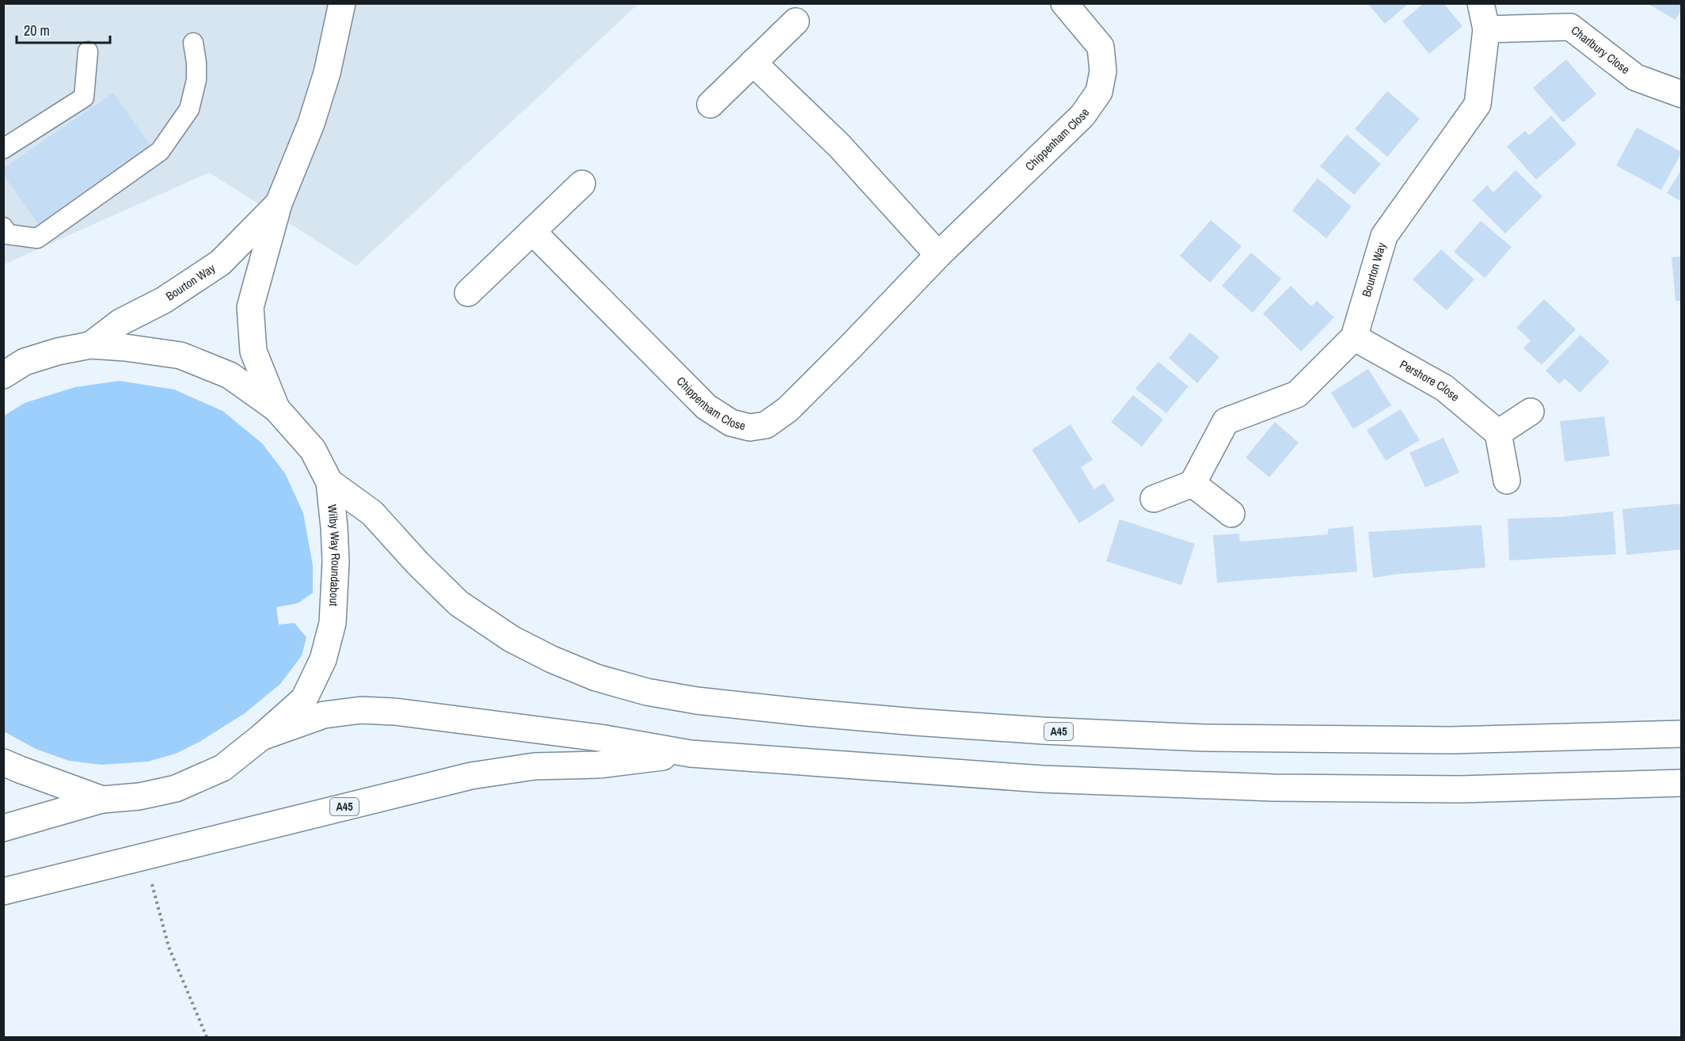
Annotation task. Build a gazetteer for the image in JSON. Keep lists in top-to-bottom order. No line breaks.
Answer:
{"streets":{"main road":["Charlbury Close","Chippenham Close","Bourton Way","Pershore Close","Wilby Way Roundabout","A45"]},"crossings":[["Charlbury Close","Bourton Way"],["Bourton Way","Pershore Close"],["Bourton Way","Wilby Way Roundabout"],["Wilby Way Roundabout","A45"]],"scale_bar":"20 m"}
